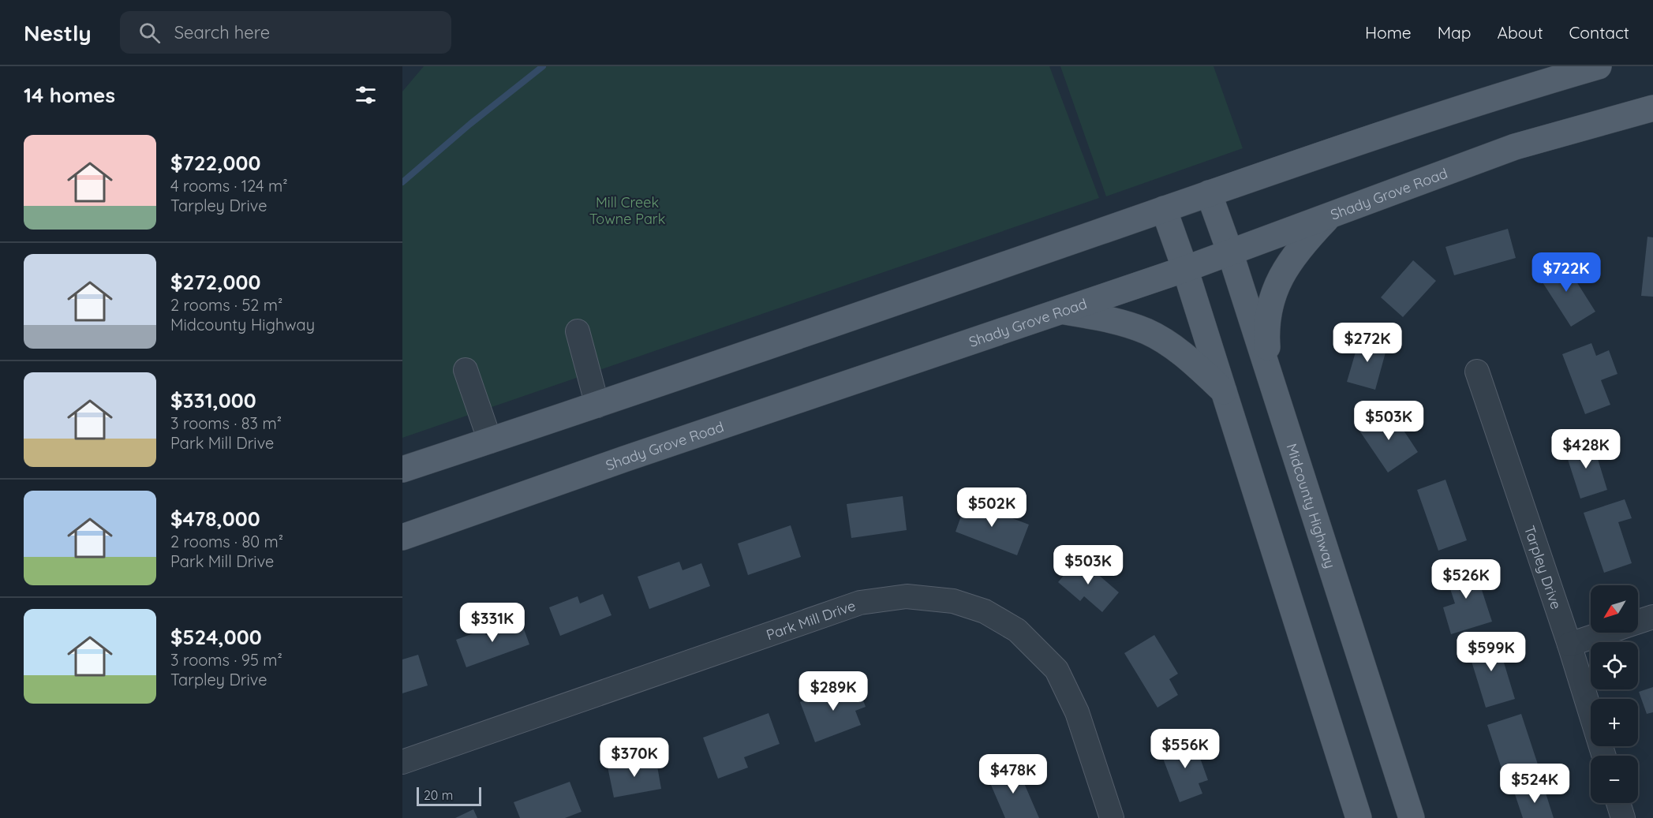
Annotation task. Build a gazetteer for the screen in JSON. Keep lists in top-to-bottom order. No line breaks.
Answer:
{"streets":{"main road":["Shady Grove Road","Midcounty Highway"],"street":["Tarpley Drive","Park Mill Drive"]},"crossings":[["Shady Grove Road","Midcounty Highway"]],"parks":["Mill Creek Towne Park"],"scale_bar":"20 m","north":"bottom left","page":{"header":"Nestly","search":"Search here","nav":["Home","Map","About","Contact"],"heading":"14 homes","list":[{"name":"$722,000","note":"4 rooms · 124 m² · Tarpley Drive"},{"name":"$272,000","note":"2 rooms · 52 m² · Midcounty Highway"},{"name":"$331,000","note":"3 rooms · 83 m² · Park Mill Drive"},{"name":"$478,000","note":"2 rooms · 80 m² · Park Mill Drive"},{"name":"$524,000","note":"3 rooms · 95 m² · Tarpley Drive"}],"price":["$722K","$272K","$503K","$428K","$502K","$503K","$526K","$331K","$599K","$289K","$556K","$370K","$478K","$524K"],"map_buttons":["+","−"],"scale":"20 m"}}
